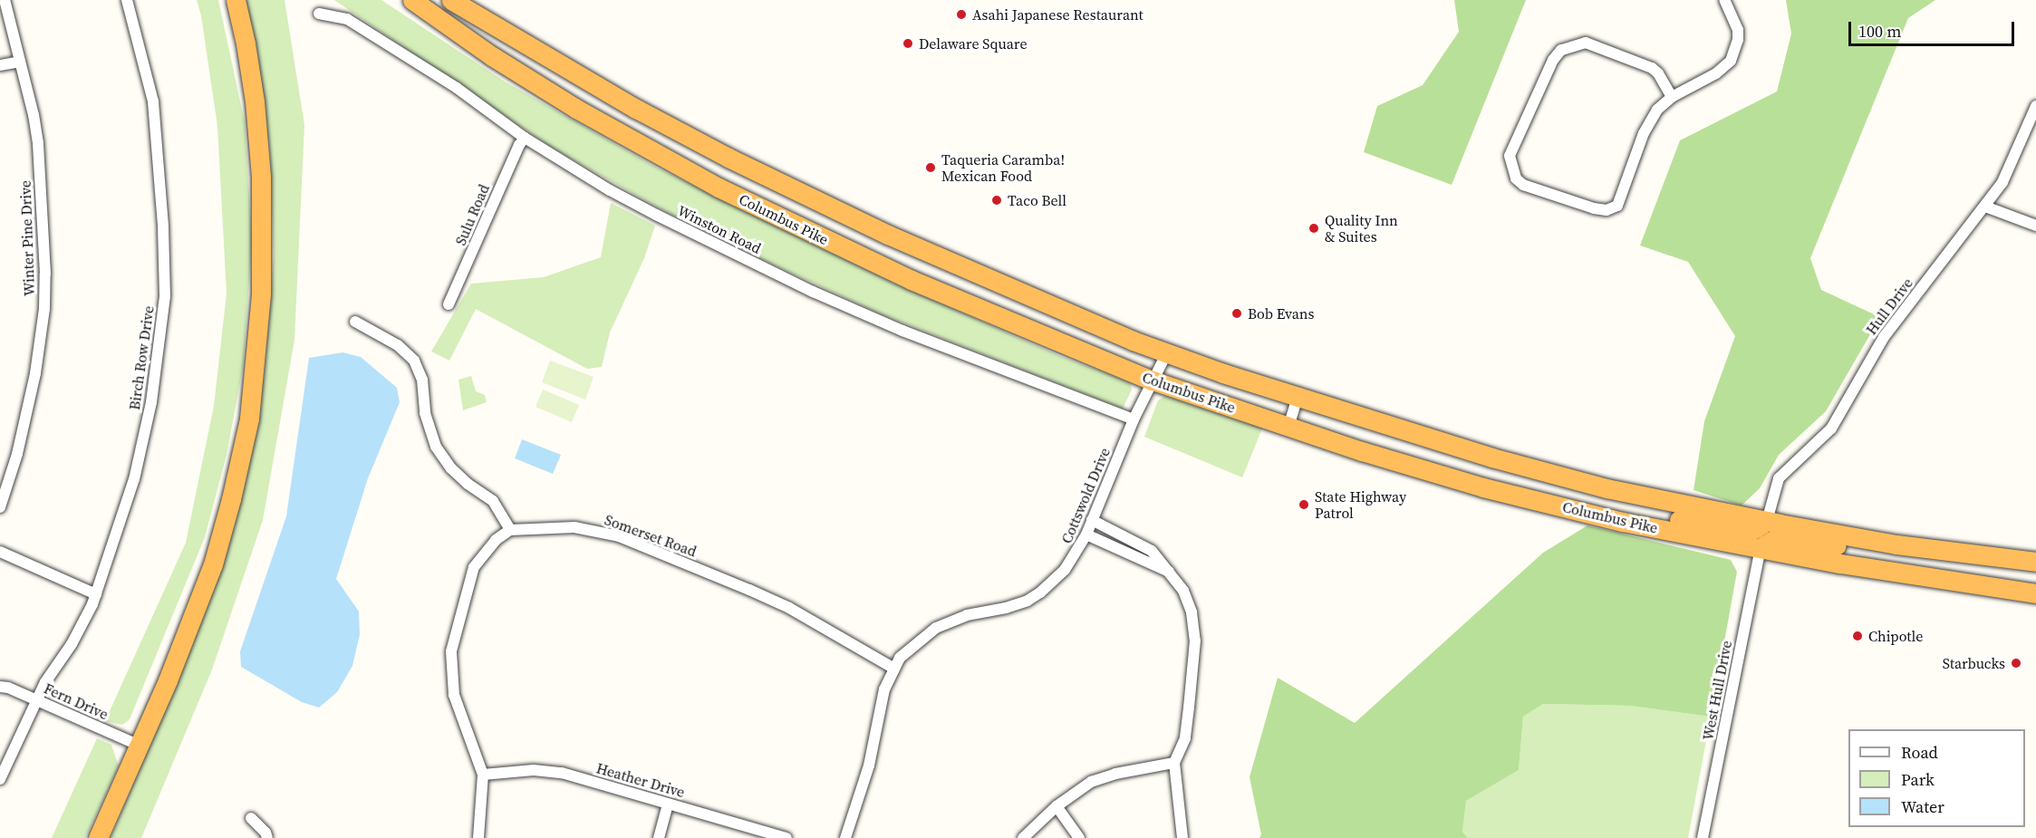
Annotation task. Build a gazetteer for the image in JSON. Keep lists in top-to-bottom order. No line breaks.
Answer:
{"streets":{"highway":["Columbus Pike"],"street":["Sulu Road","Winston Road","Winter Pine Drive","Hull Drive","Birch Row Drive","Cottswold Drive","Somerset Road","West Hull Drive","Fern Drive","Heather Drive"]},"crossings":[["Sulu Road","Winston Road"],["Columbus Pike","Hull Drive"],["Columbus Pike","Cottswold Drive"],["Columbus Pike","West Hull Drive"],["Winston Road","Cottswold Drive"],["Birch Row Drive","Fern Drive"],["Cottswold Drive","Somerset Road"]],"places":["Asahi Japanese Restaurant","Delaware Square","Taqueria Caramba! Mexican Food","Taco Bell","Quality Inn & Suites","Bob Evans","State Highway Patrol","Chipotle","Starbucks"],"legend":["Road","Park","Water"],"scale_bar":"100 m"}
